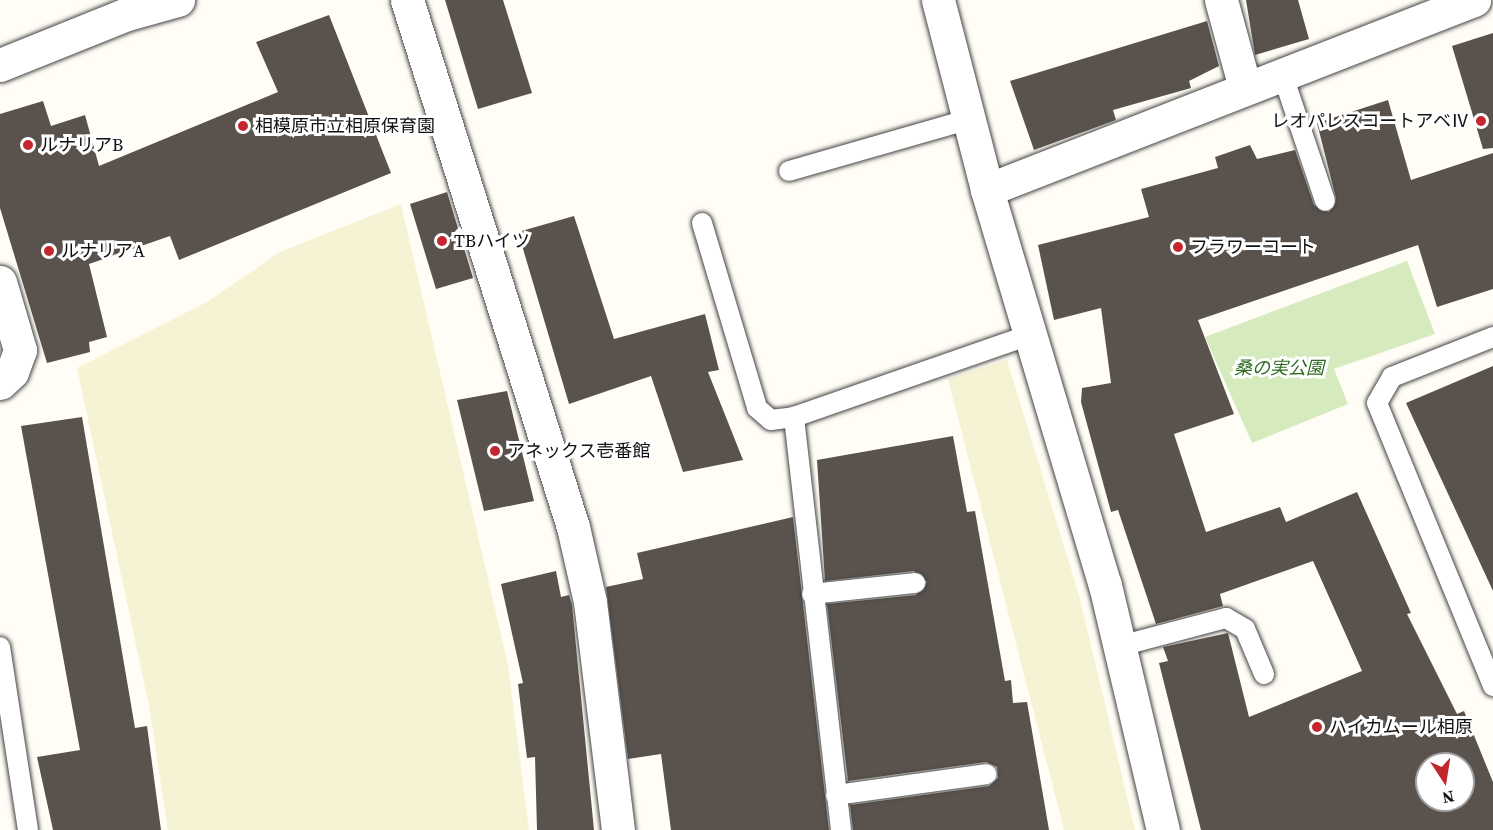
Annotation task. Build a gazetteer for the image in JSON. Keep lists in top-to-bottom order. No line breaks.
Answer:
{"parks":["桑の実公園"],"places":["レオパレスコートアベⅣ","相模原市立相原保育園","ルナリアB","TBハイツ","フラワーコート","ルナリアA","アネックス壱番館","ハイカムール相原"],"north":"bottom"}
